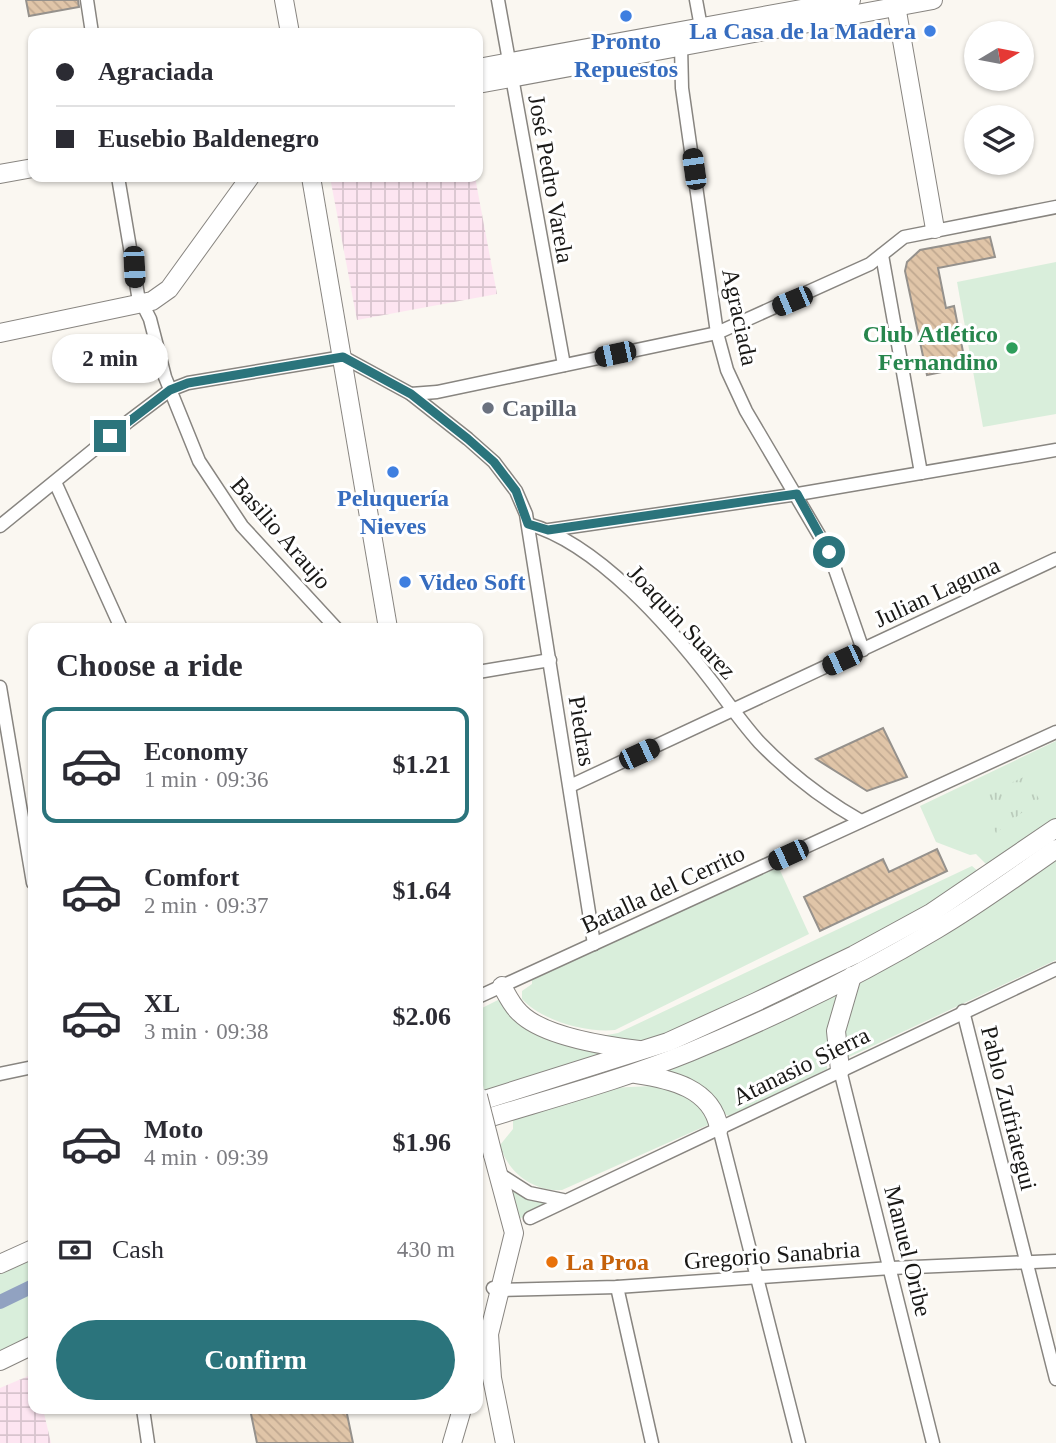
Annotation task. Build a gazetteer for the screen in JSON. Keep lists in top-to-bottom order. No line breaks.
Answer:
{"streets":{"street":["José Pedro Varela","Agraciada","Basilio Araujo","Julian Laguna","Joaquin Suarez","Piedras","Batalla del Cerrito","Atanasio Sierra","Pablo Zufriategui","Manuel Oribe","Gregorio Sanabria"]},"crossings":[["Agraciada","Julian Laguna"],["Julian Laguna","Joaquin Suarez"],["Julian Laguna","Piedras"],["Joaquin Suarez","Piedras"],["Joaquin Suarez","Batalla del Cerrito"],["Piedras","Batalla del Cerrito"],["Atanasio Sierra","Pablo Zufriategui"],["Atanasio Sierra","Manuel Oribe"],["Pablo Zufriategui","Gregorio Sanabria"],["Manuel Oribe","Gregorio Sanabria"]],"places":["Pronto Repuestos","La Casa de la Madera","Club Atlético Fernandino","Capilla","Peluquería Nieves","Video Soft","La Proa"],"north":"right","page":{"banner":["Agraciada","Eusebio Baldenegro"],"bubble":"2 min","heading":"Choose a ride","list":[{"name":"Economy","note":"1 min · 09:36","value":"$1.21"},{"name":"Comfort","note":"2 min · 09:37","value":"$1.64"},{"name":"XL","note":"3 min · 09:38","value":"$2.06"},{"name":"Moto","note":"4 min · 09:39","value":"$1.96"}],"pay":["Cash","430 m"],"buttons":"Confirm"}}
